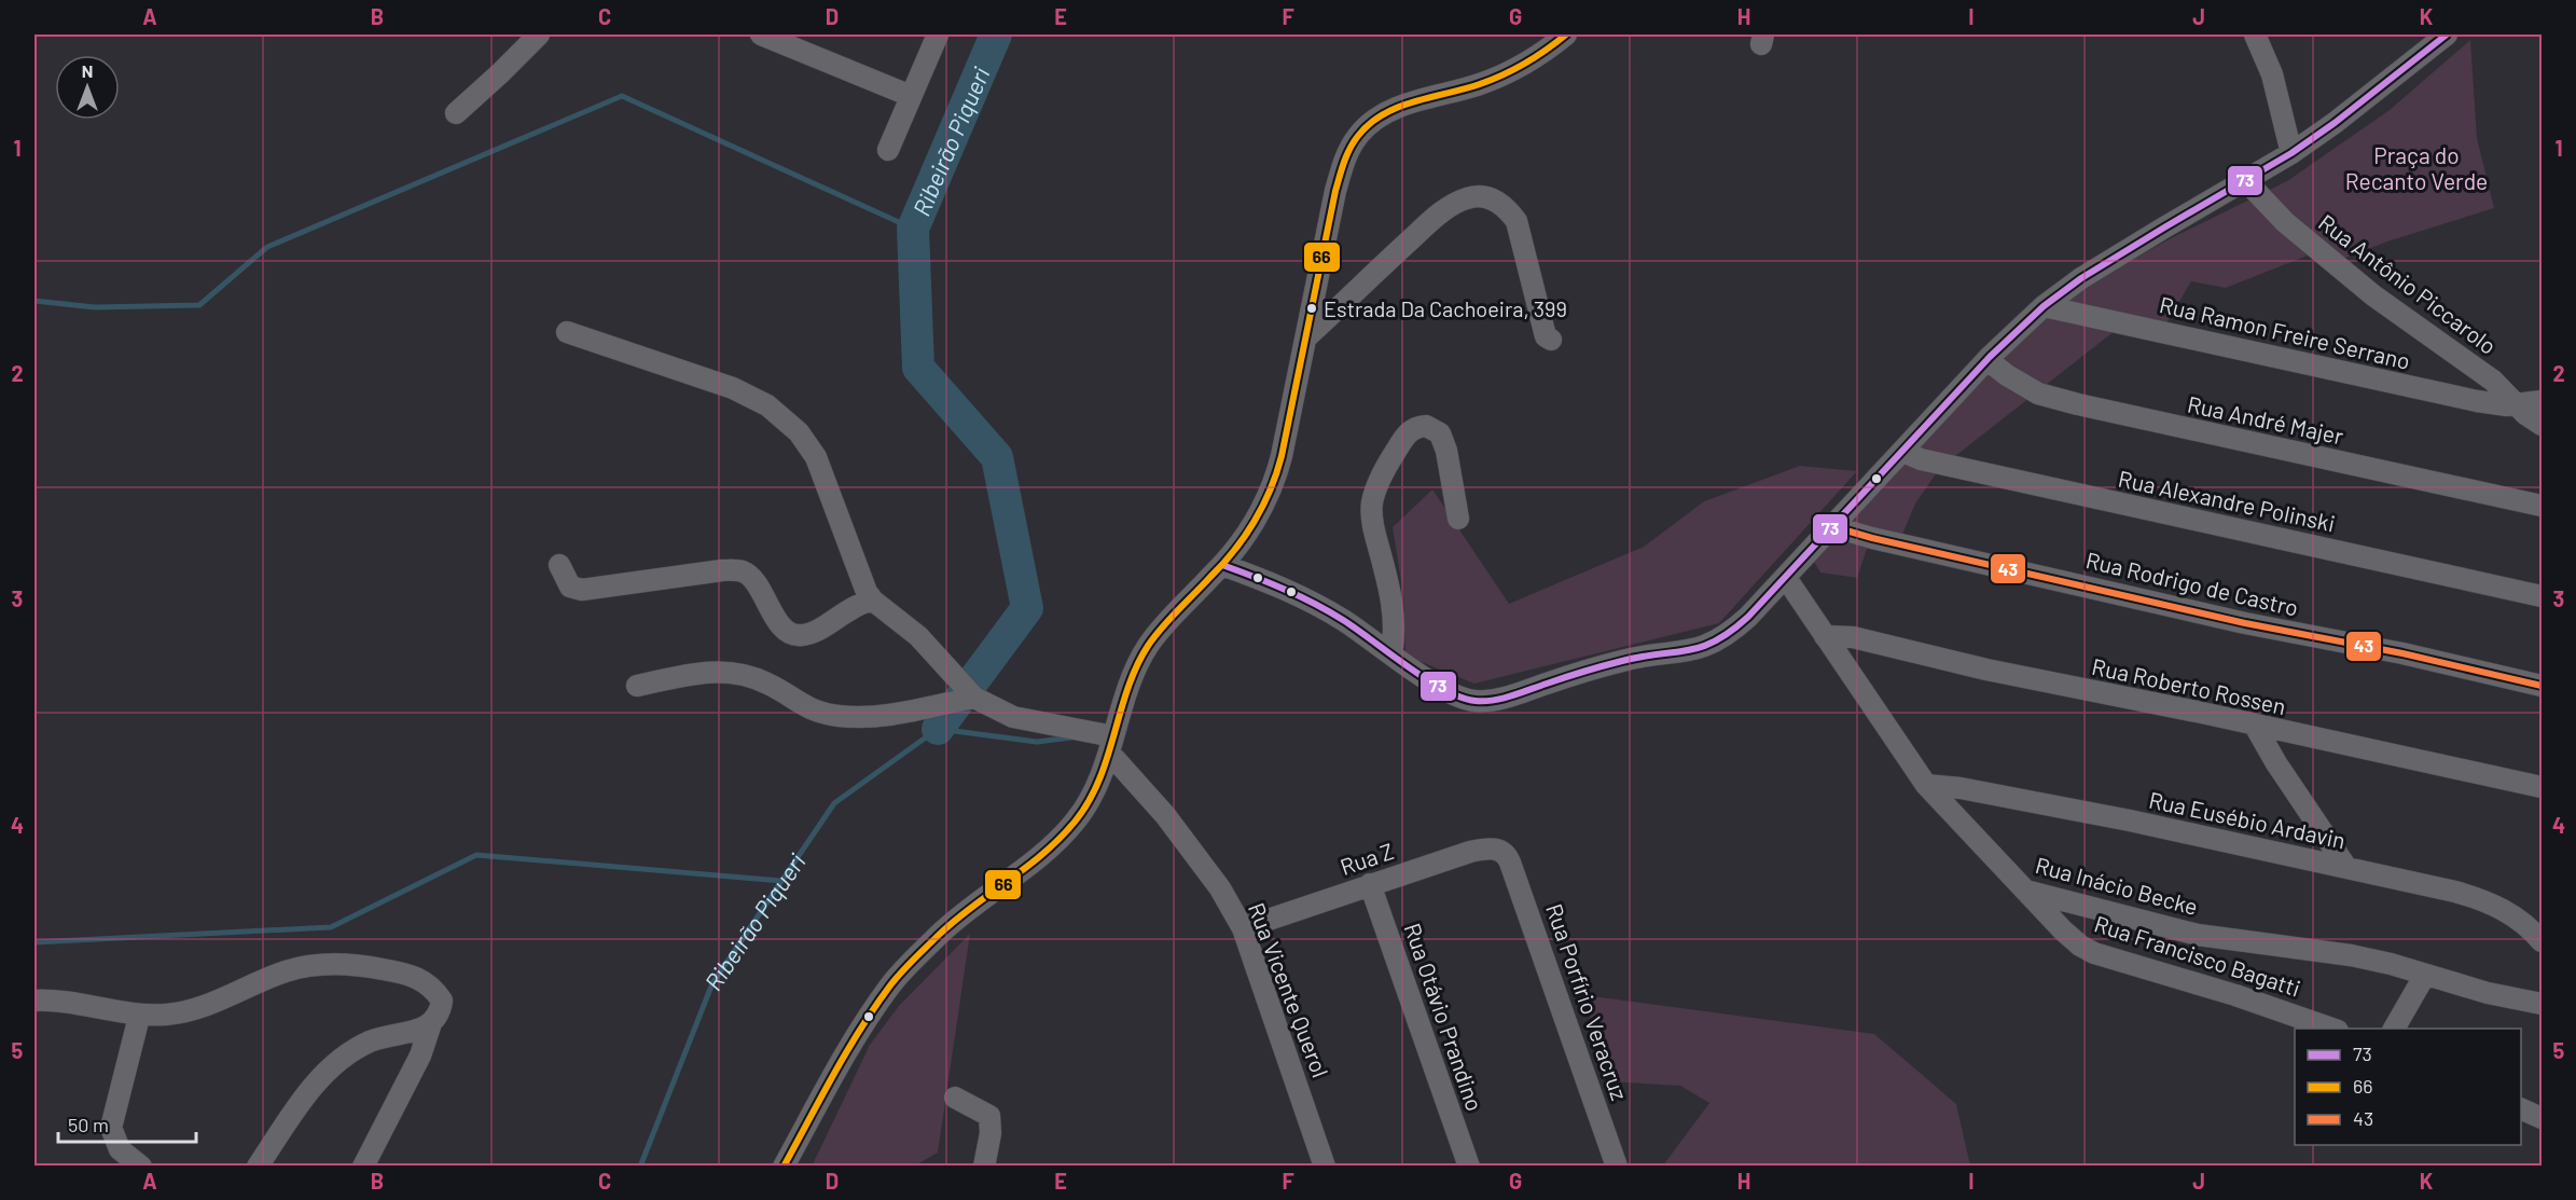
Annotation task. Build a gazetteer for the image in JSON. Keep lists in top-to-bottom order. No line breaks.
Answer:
{"streets":{"street":["Rua Antônio Piccarolo","Rua Ramon Freire Serrano","Rua André Majer","Rua Alexandre Polinski","Rua Rodrigo de Castro","Rua Roberto Rossen","Rua Eusébio Ardavin","Rua Z","Rua Inácio Becke","Rua Francisco Bagatti","Rua Vicente Querol","Rua Porfírio Veracruz","Rua Otávio Prandino"]},"crossings":[["Rua Antônio Piccarolo","Rua Ramon Freire Serrano"],["Rua Roberto Rossen","Rua Inácio Becke"],["Rua Eusébio Ardavin","Rua Inácio Becke"],["Rua Z","Rua Vicente Querol"],["Rua Z","Rua Porfírio Veracruz"],["Rua Z","Rua Otávio Prandino"],["Rua Inácio Becke","Rua Francisco Bagatti"]],"water":["Ribeirão Piqueri"],"parks":["Praça do Recanto Verde"],"places":["Estrada Da Cachoeira, 399"],"lines":["transit line 73","transit line 66","transit line 43"],"legend":["73","66","43"],"scale_bar":"50 m","north":"top","grid":{"columns":["A","B","C","D","E","F","G","H","I","J","K"],"rows":["1","2","3","4","5"]}}
